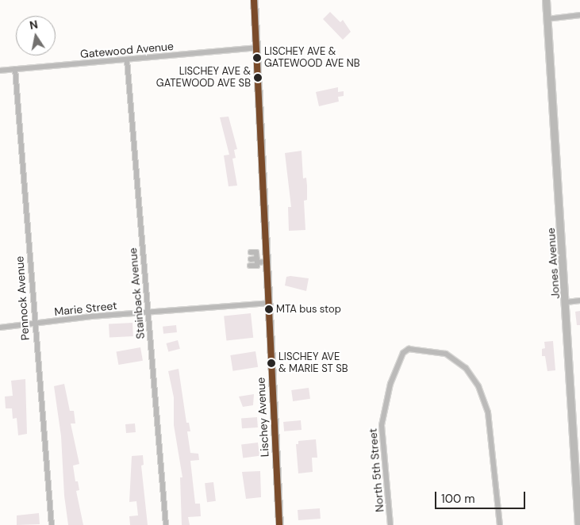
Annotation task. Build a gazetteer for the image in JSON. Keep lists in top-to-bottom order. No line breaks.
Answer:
{"streets":{"street":["Gatewood Avenue","Jones Avenue","Stainback Avenue","Pennock Avenue","Marie Street","Lischey Avenue","North 5th Street"]},"crossings":[["Gatewood Avenue","Stainback Avenue"],["Gatewood Avenue","Pennock Avenue"],["Gatewood Avenue","Lischey Avenue"],["Stainback Avenue","Marie Street"],["Pennock Avenue","Marie Street"],["Marie Street","Lischey Avenue"]],"places":["LISCHEY AVE & GATEWOOD AVE NB","LISCHEY AVE & GATEWOOD AVE SB","MTA bus stop","LISCHEY AVE & MARIE ST SB"],"scale_bar":"100 m","north":"top"}
